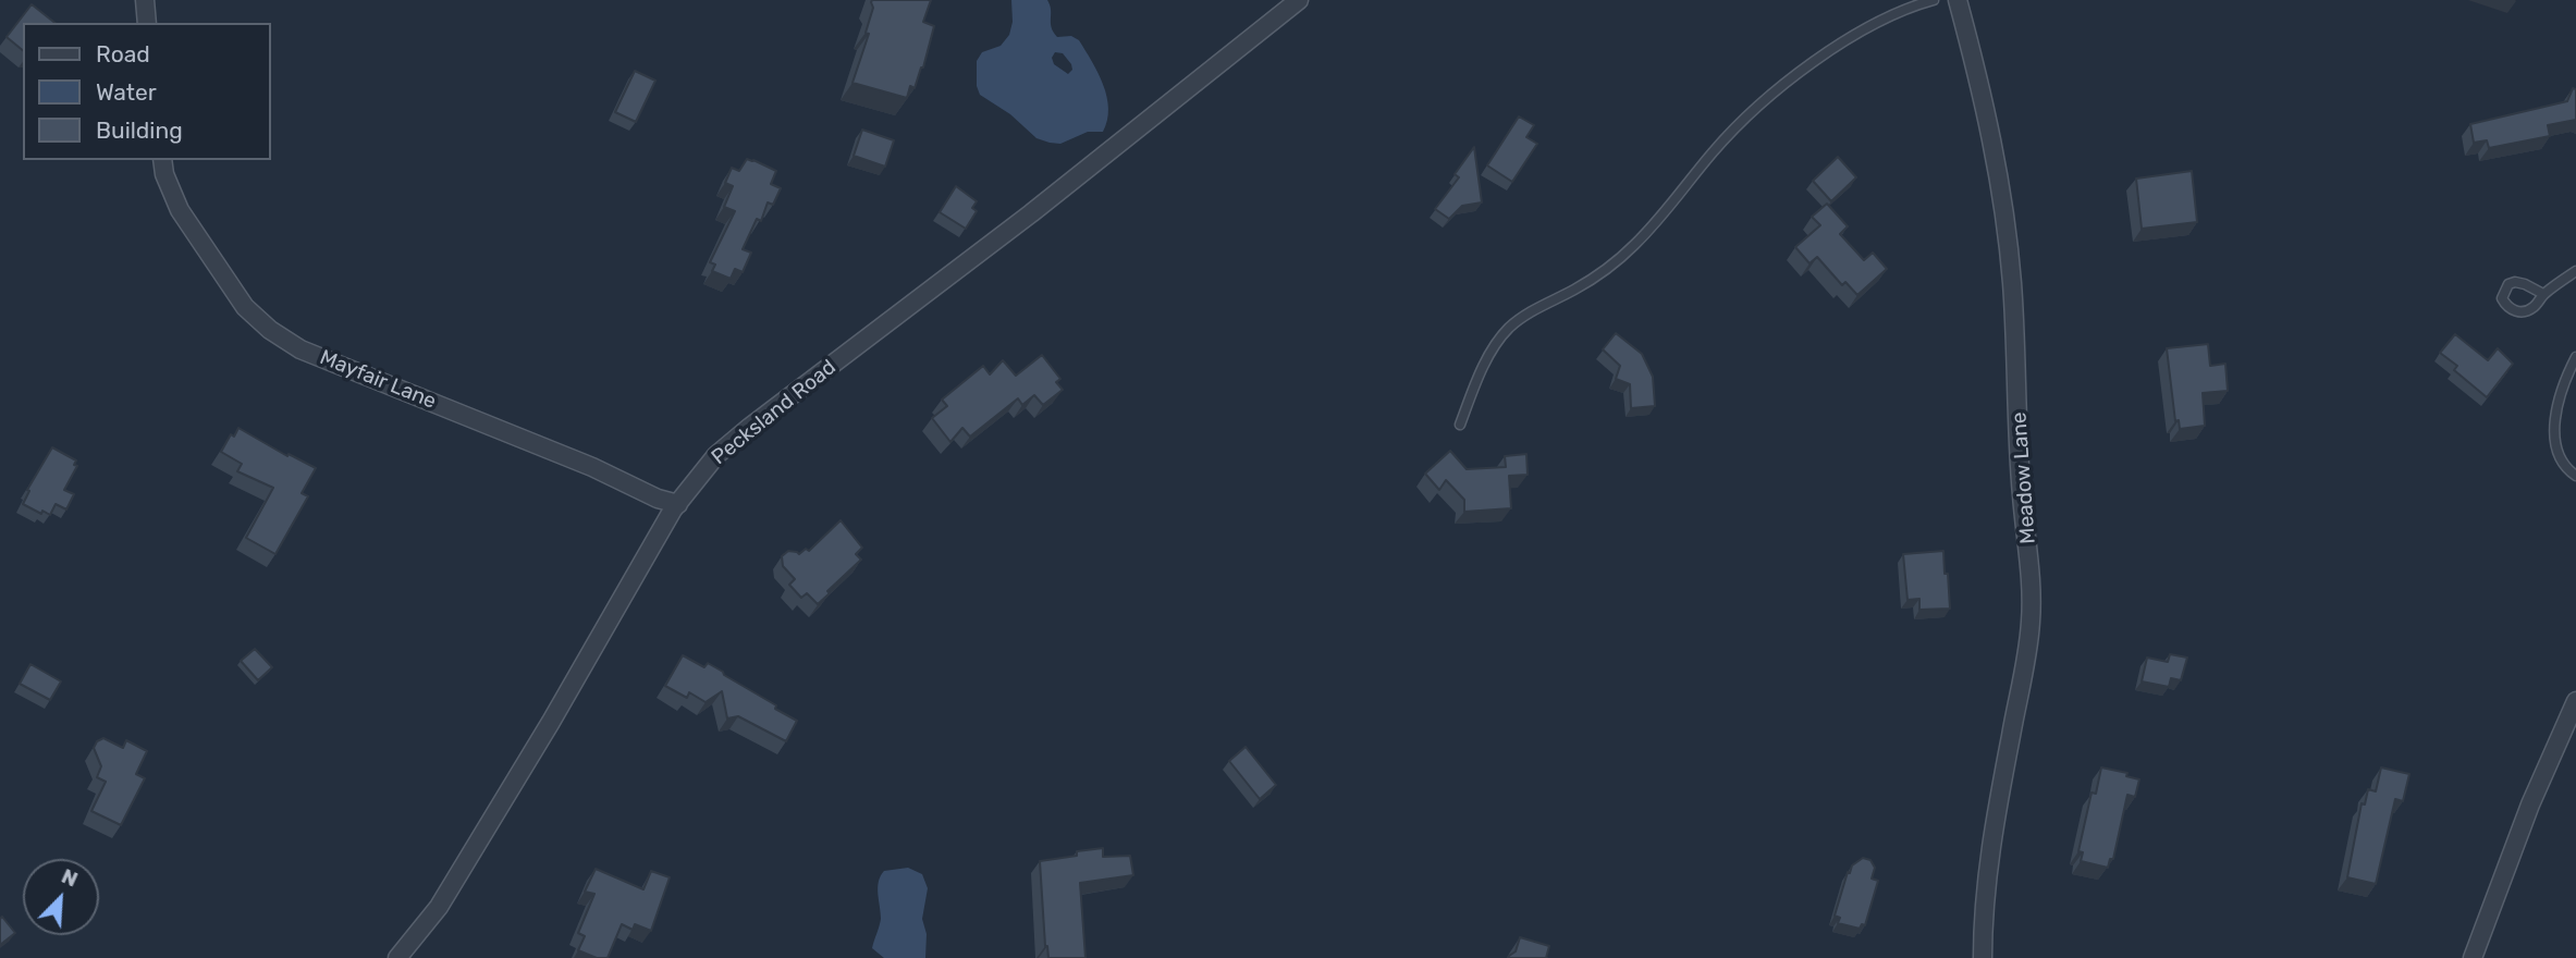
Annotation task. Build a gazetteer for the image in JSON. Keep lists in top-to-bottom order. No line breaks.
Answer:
{"streets":{"street":["Mayfair Lane","Pecksland Road","Meadow Lane"]},"crossings":[["Mayfair Lane","Pecksland Road"]],"legend":["Road","Water","Building"],"north":"top right"}
